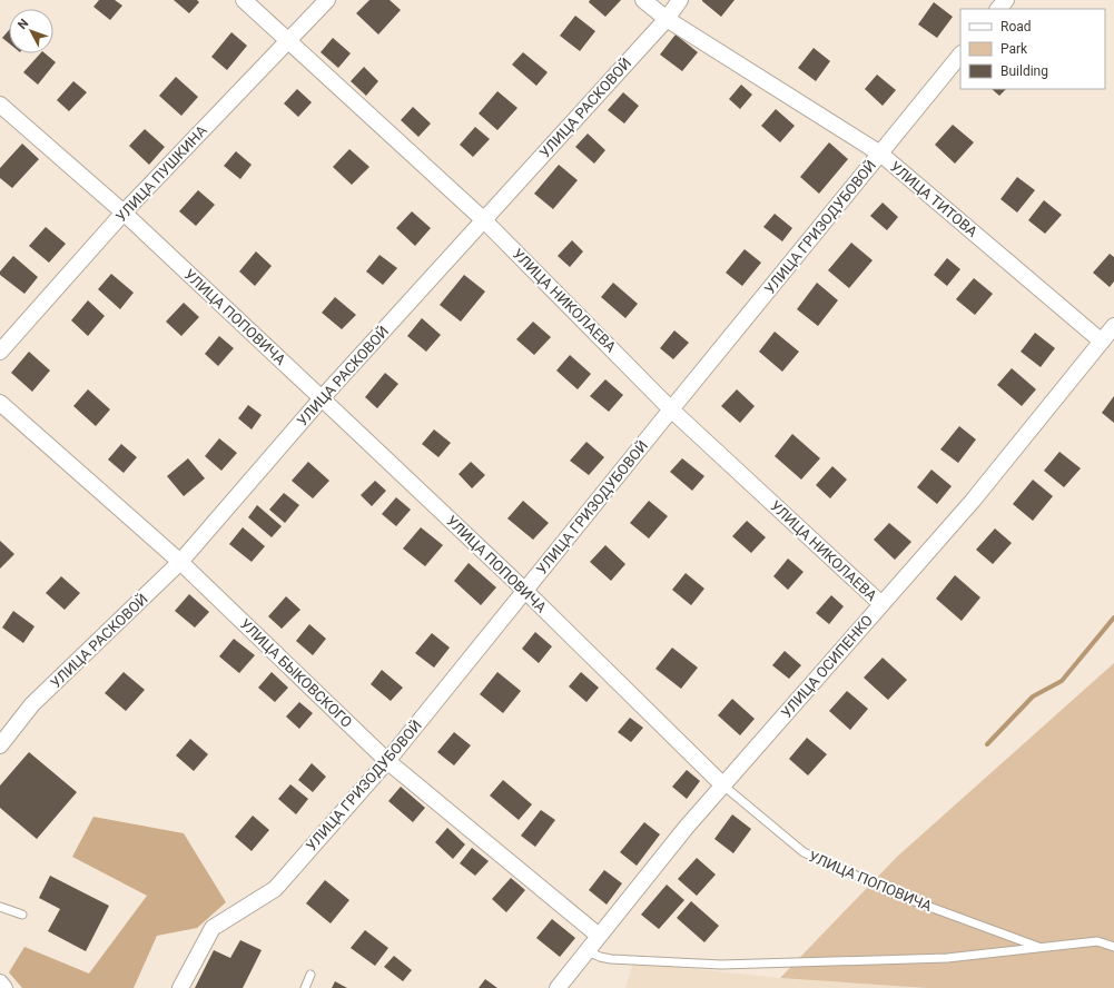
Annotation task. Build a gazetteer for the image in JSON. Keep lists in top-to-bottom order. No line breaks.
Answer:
{"streets":{"street":["УЛИЦА РАСКОВОЙ","УЛИЦА ПУШКИНА","УЛИЦА ТИТОВА","УЛИЦА ГРИЗОДУБОВОЙ","УЛИЦА НИКОЛАЕВА","УЛИЦА ПОПОВИЧА","УЛИЦА ОСИПЕНКО","УЛИЦА БЫКОВСКОГО"]},"crossings":[["УЛИЦА РАСКОВОЙ","УЛИЦА ТИТОВА"],["УЛИЦА РАСКОВОЙ","УЛИЦА НИКОЛАЕВА"],["УЛИЦА РАСКОВОЙ","УЛИЦА ПОПОВИЧА"],["УЛИЦА РАСКОВОЙ","УЛИЦА БЫКОВСКОГО"],["УЛИЦА ПУШКИНА","УЛИЦА НИКОЛАЕВА"],["УЛИЦА ПУШКИНА","УЛИЦА ПОПОВИЧА"],["УЛИЦА ТИТОВА","УЛИЦА ГРИЗОДУБОВОЙ"],["УЛИЦА ТИТОВА","УЛИЦА ОСИПЕНКО"],["УЛИЦА ГРИЗОДУБОВОЙ","УЛИЦА НИКОЛАЕВА"],["УЛИЦА ГРИЗОДУБОВОЙ","УЛИЦА ПОПОВИЧА"],["УЛИЦА ГРИЗОДУБОВОЙ","УЛИЦА БЫКОВСКОГО"],["УЛИЦА НИКОЛАЕВА","УЛИЦА ОСИПЕНКО"],["УЛИЦА ПОПОВИЧА","УЛИЦА ОСИПЕНКО"],["УЛИЦА ОСИПЕНКО","УЛИЦА БЫКОВСКОГО"]],"legend":["Road","Park","Building"],"north":"top left"}
